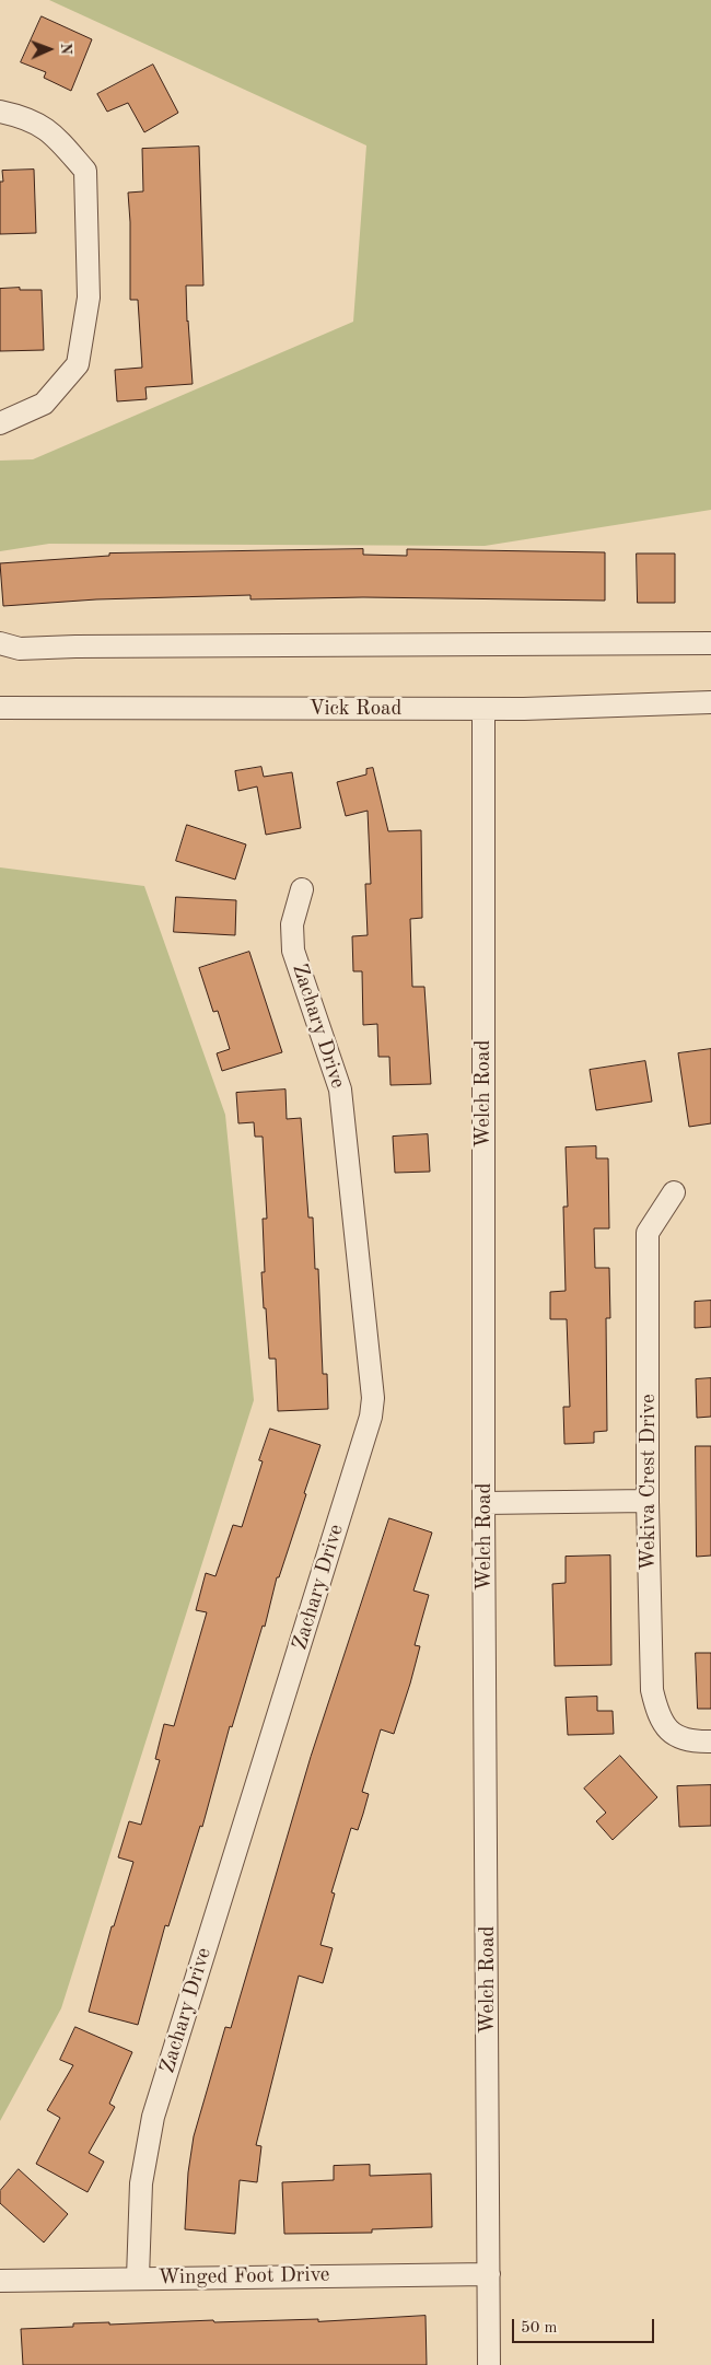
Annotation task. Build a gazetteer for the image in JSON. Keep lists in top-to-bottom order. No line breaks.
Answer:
{"streets":{"street":["Vick Road","Zachary Drive","Welch Road","Wekiva Crest Drive","Winged Foot Drive"]},"crossings":[["Vick Road","Welch Road"],["Zachary Drive","Winged Foot Drive"],["Welch Road","Winged Foot Drive"]],"scale_bar":"50 m","north":"right"}
